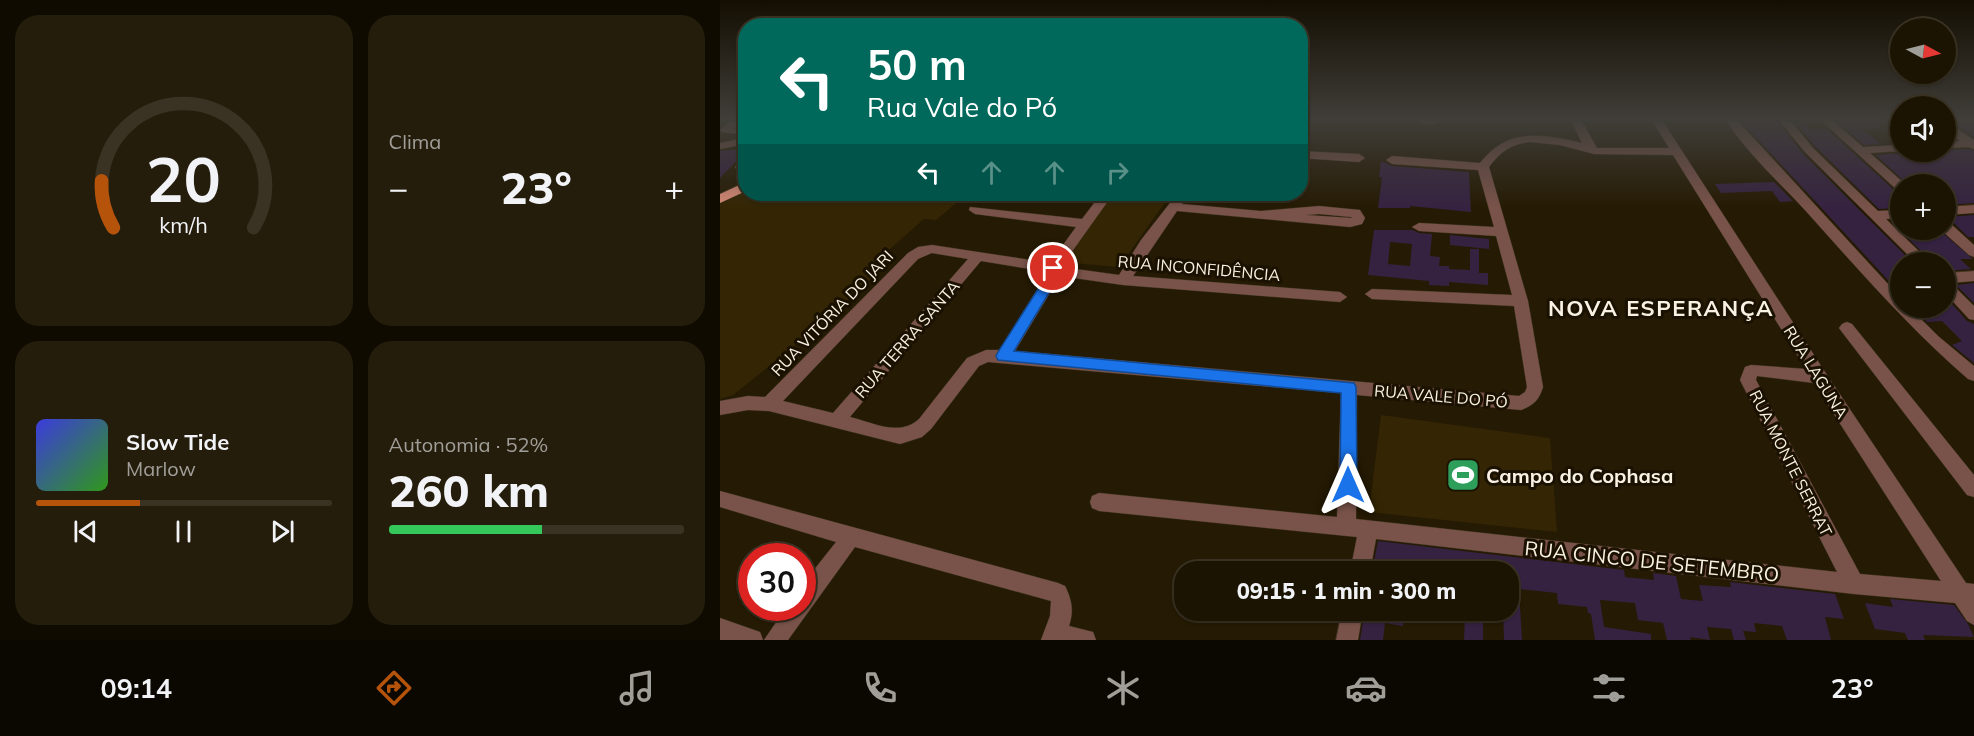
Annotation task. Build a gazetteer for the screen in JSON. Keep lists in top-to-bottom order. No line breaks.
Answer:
{"streets":{"street":["RUA INCONFIDÊNCIA","RUA VITÓRIA DO JARI","RUA TERRA SANTA","RUA LAGUNA","RUA VALE DO PÓ","RUA MONTE SERRAT","RUA CINCO DE SETEMBRO"]},"crossings":[["RUA INCONFIDÊNCIA","RUA VITÓRIA DO JARI"],["RUA INCONFIDÊNCIA","RUA TERRA SANTA"],["RUA TERRA SANTA","RUA VALE DO PÓ"],["RUA LAGUNA","RUA MONTE SERRAT"],["RUA LAGUNA","RUA CINCO DE SETEMBRO"],["RUA MONTE SERRAT","RUA CINCO DE SETEMBRO"]],"districts":["NOVA ESPERANÇA"],"places":{"sports":["Campo do Cophasa"]},"north":"right","page":{"tile":["Clima",["Autonomia · 52%","260 km"]],"map_buttons":["+","−"],"turn":["50 m","Rua Vale do Pó"],"heat":["−","23°","+"],"song":["Slow Tide","Marlow"],"limit":"30","trip":"09:15 · 1 min · 300 m","tabs":["09:14","23°"],"gauge":["20","km/h"]}}
